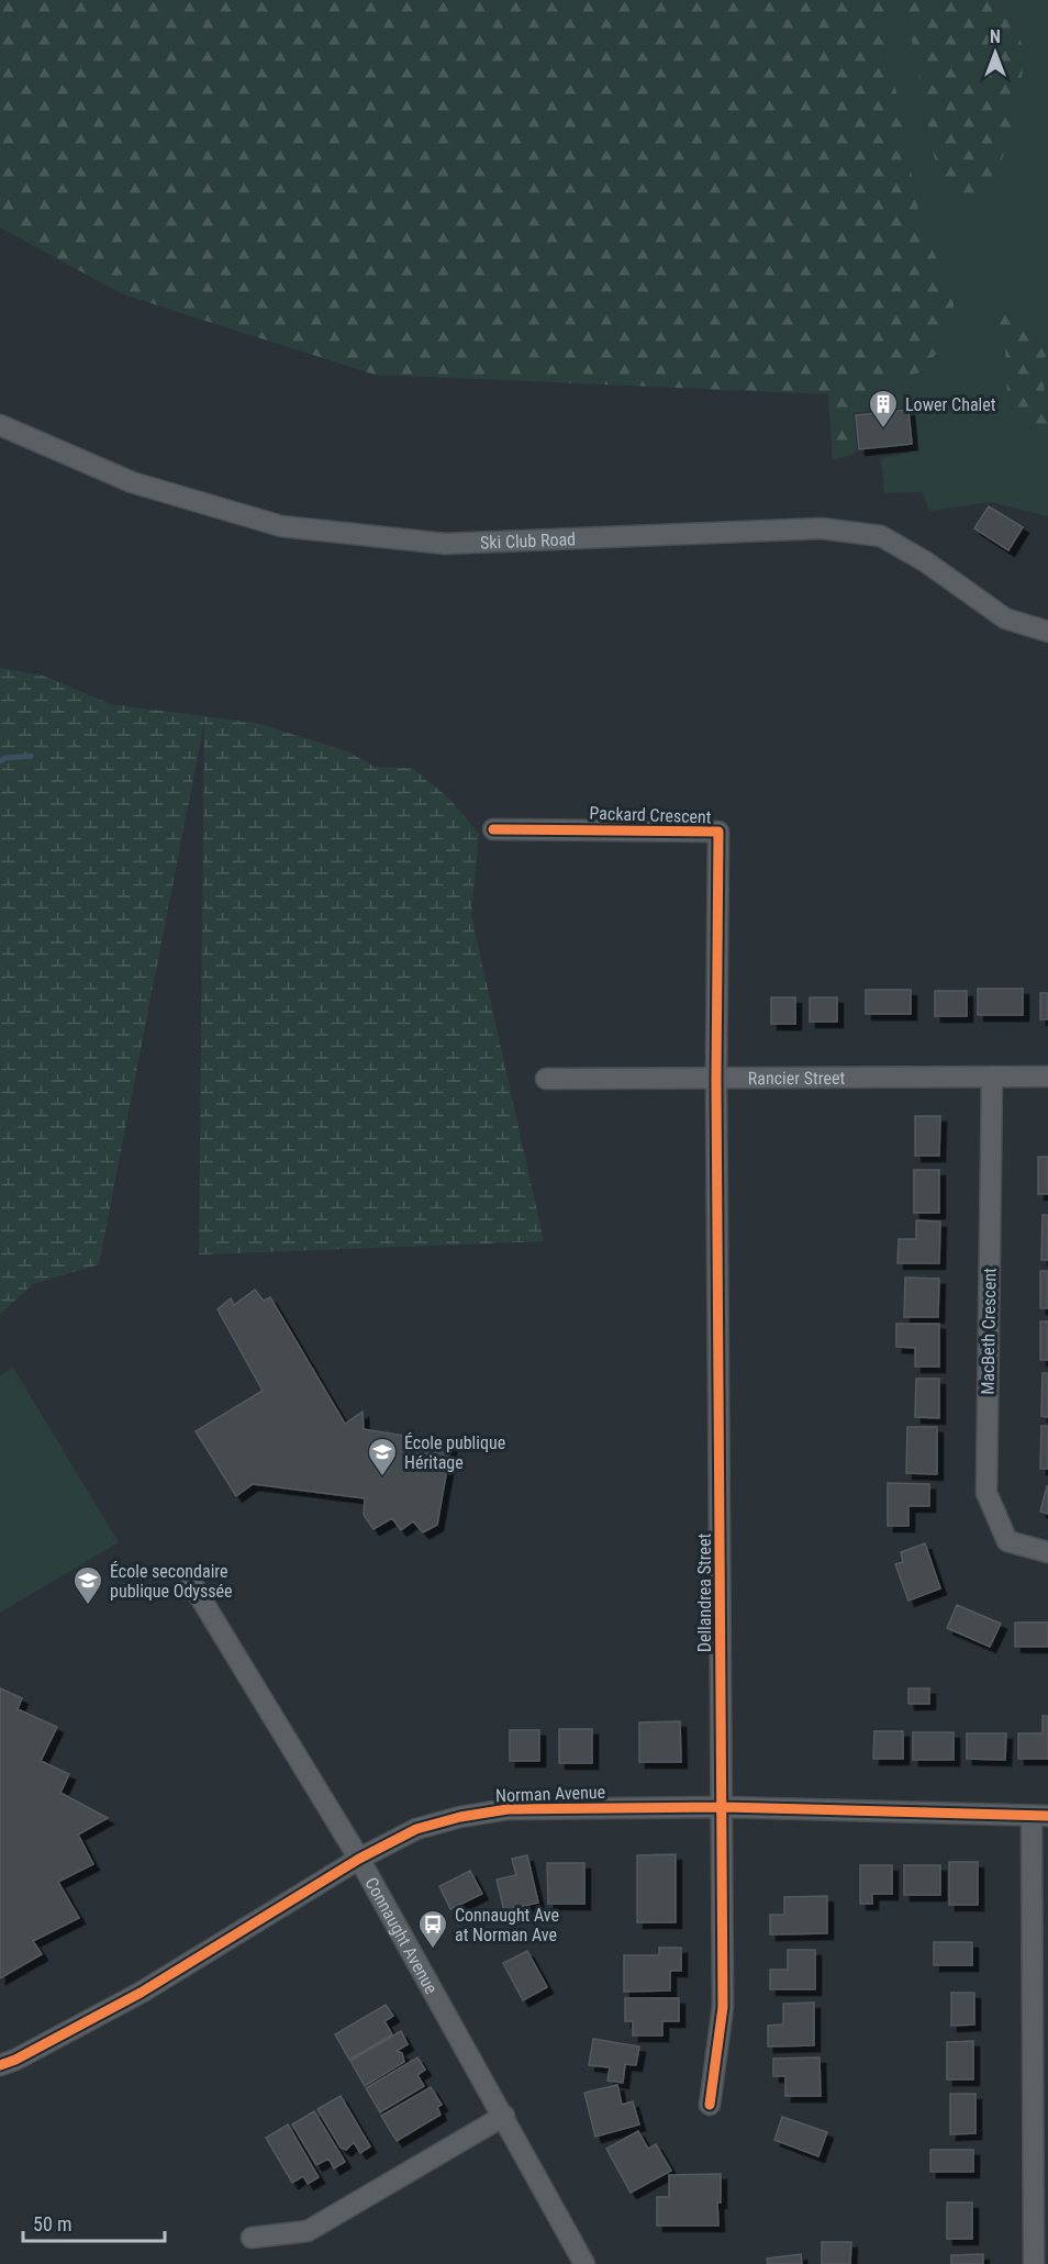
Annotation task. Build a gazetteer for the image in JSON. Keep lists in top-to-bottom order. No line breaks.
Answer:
{"streets":{"street":["Ski Club Road","Packard Crescent","Rancier Street","MacBeth Crescent","Dellandrea Street","Norman Avenue","Connaught Avenue"]},"crossings":[["Packard Crescent","Rancier Street"],["Packard Crescent","Dellandrea Street"],["Rancier Street","MacBeth Crescent"],["Rancier Street","Dellandrea Street"],["Dellandrea Street","Norman Avenue"],["Norman Avenue","Connaught Avenue"]],"places":{"building":["Lower Chalet"],"school or university":["École publique Héritage","École secondaire publique Odyssée"],"bus stop":["Connaught Ave at Norman Ave"]},"scale_bar":"50 m","north":"top"}
